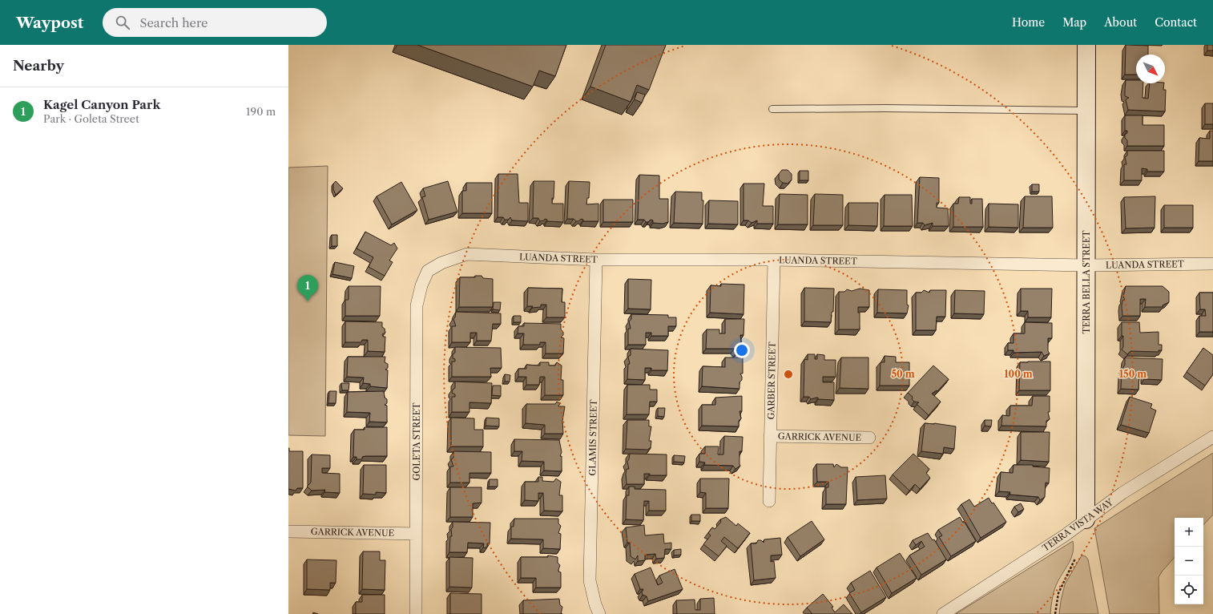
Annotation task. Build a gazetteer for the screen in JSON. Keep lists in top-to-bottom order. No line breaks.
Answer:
{"streets":{"street":["LUANDA STREET","TERRA BELLA STREET","GARBER STREET","GARRICK AVENUE","GLAMIS STREET","GOLETA STREET","TERRA VISTA WAY"]},"crossings":[["LUANDA STREET","TERRA BELLA STREET"],["LUANDA STREET","GARBER STREET"],["LUANDA STREET","GLAMIS STREET"],["LUANDA STREET","GOLETA STREET"],["TERRA BELLA STREET","TERRA VISTA WAY"],["GARBER STREET","GARRICK AVENUE"],["GARRICK AVENUE","GOLETA STREET"]],"north":"bottom right","page":{"header":"Waypost","search":"Search here","nav":["Home","Map","About","Contact"],"heading":"Nearby","list":[{"mark":"1","name":"Kagel Canyon Park","note":"Park · Goleta Street","value":"190 m"}],"pins":"1","map_buttons":["+","−"]},"rings":["50 m","100 m","150 m"]}
